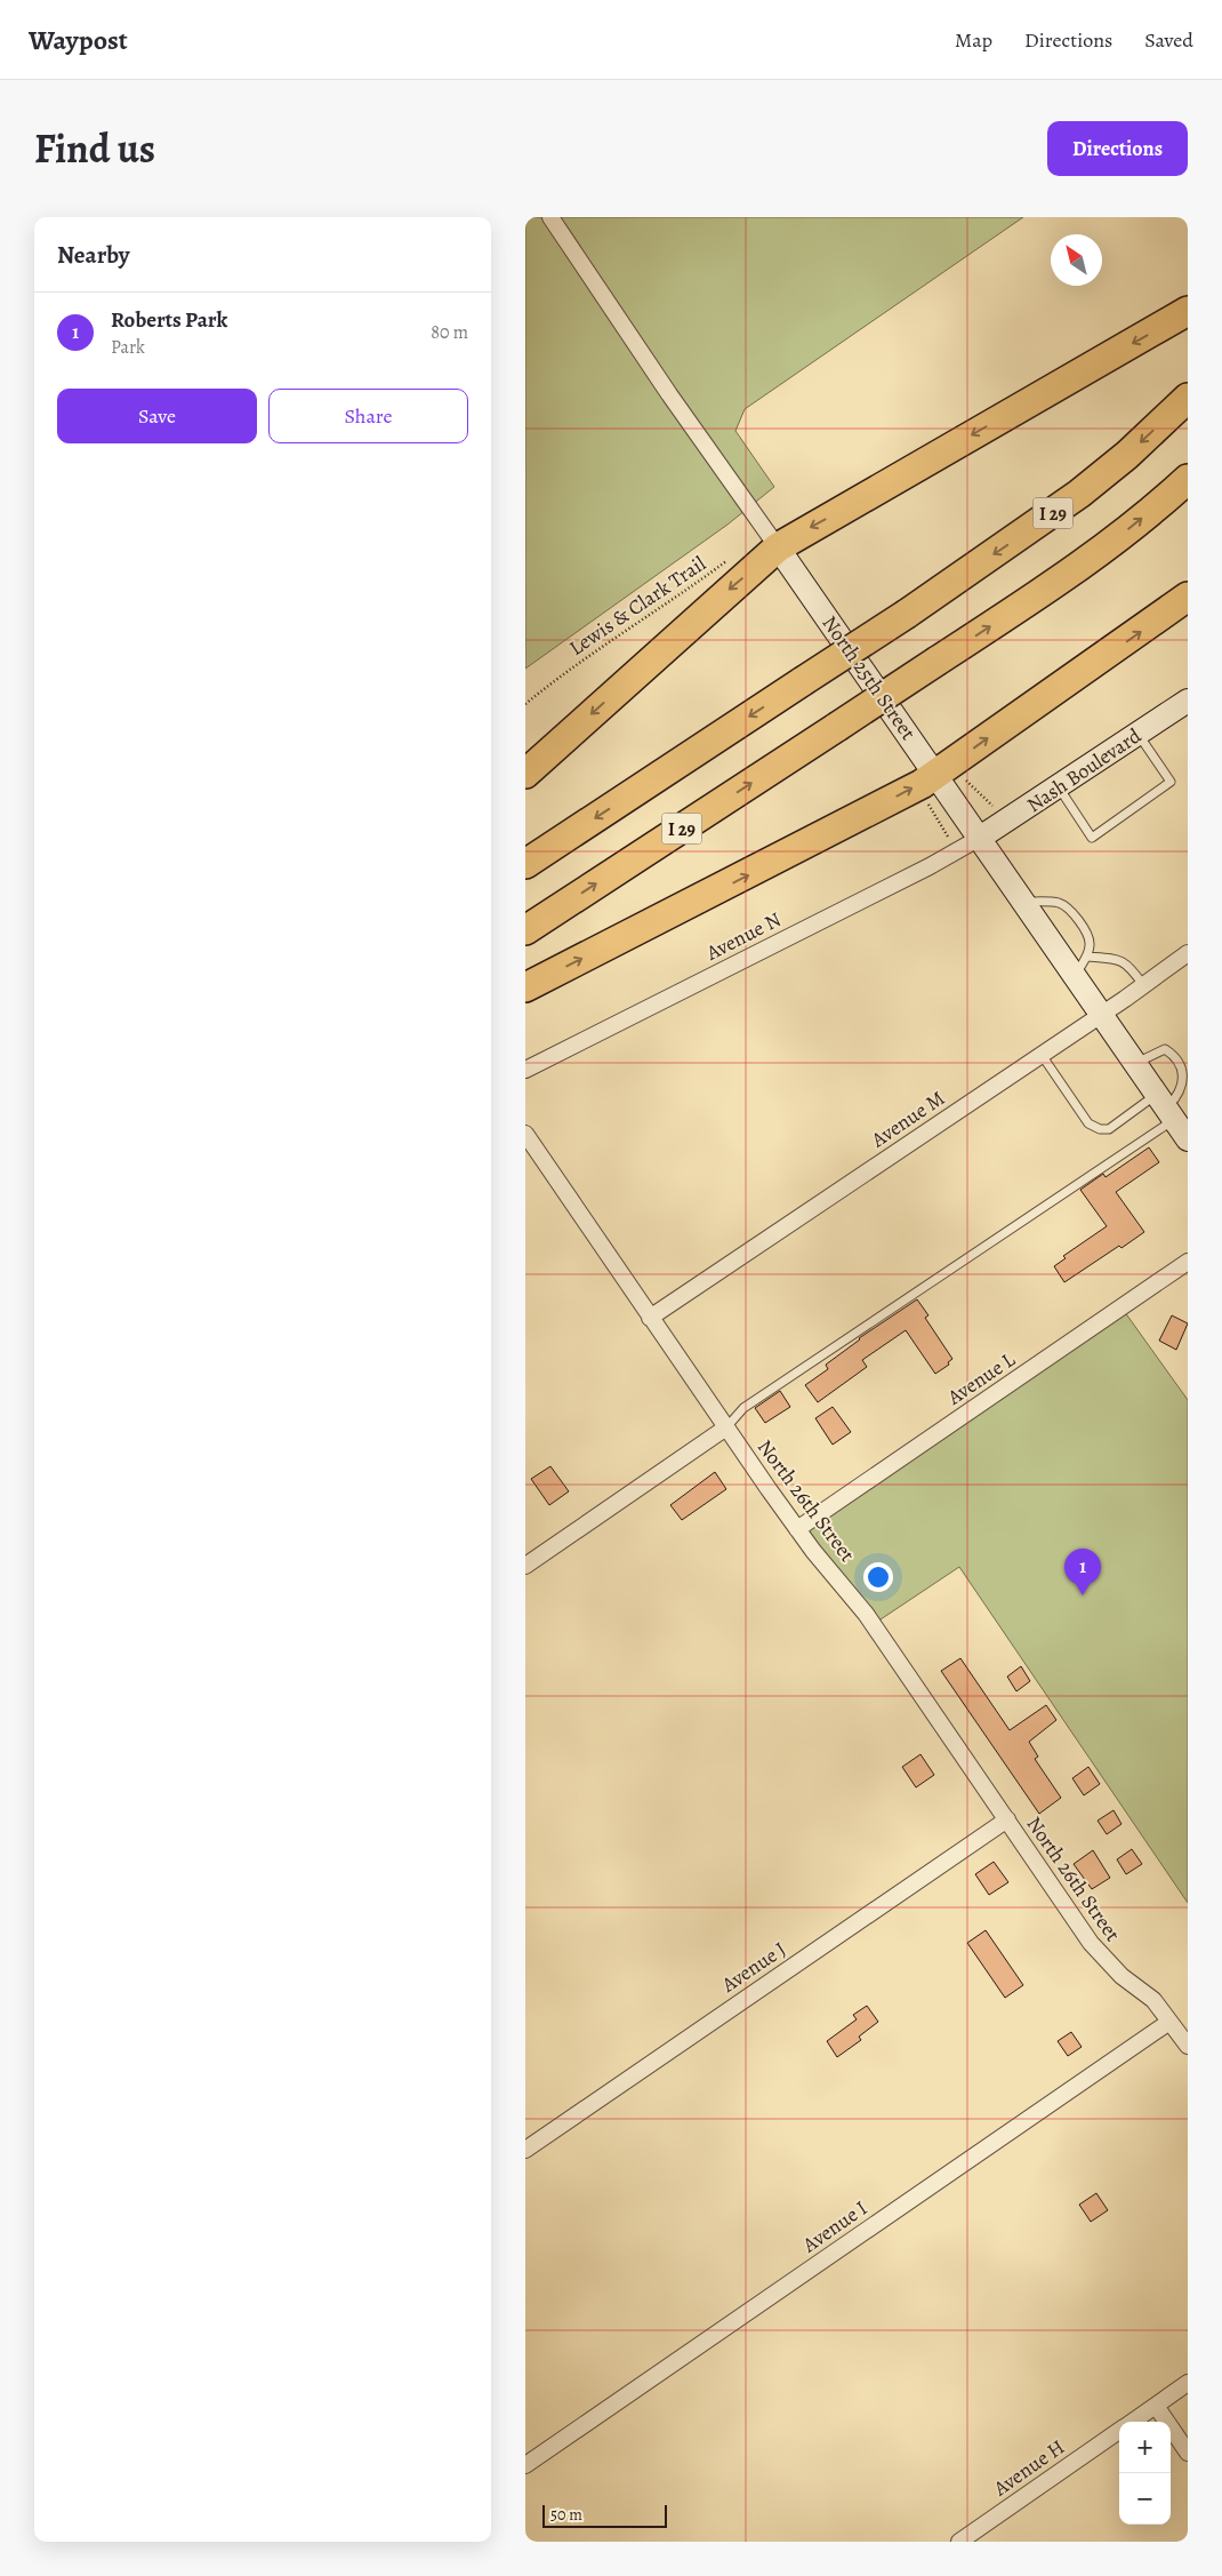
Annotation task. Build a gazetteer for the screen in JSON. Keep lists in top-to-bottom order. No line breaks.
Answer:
{"streets":{"highway":["I 29"],"street":["North 25th Street","Nash Boulevard","Avenue N","Avenue M","Avenue L","North 26th Street","Avenue J","Avenue I","Avenue H"],"path":["Lewis & Clark Trail"]},"crossings":[["North 25th Street","Nash Boulevard"],["North 25th Street","Avenue N"],["North 25th Street","Avenue M"],["Nash Boulevard","Avenue N"],["Avenue M","North 26th Street"],["Avenue L","North 26th Street"],["North 26th Street","Avenue J"],["North 26th Street","Avenue I"]],"scale_bar":"50 m","north":"top left","page":{"header":"Waypost","nav":["Map","Directions","Saved"],"title":"Find us","buttons":["Directions",["Save","Share"]],"heading":"Nearby","list":[{"mark":"1","name":"Roberts Park","note":"Park","value":"80 m"}],"pins":"1","map_buttons":["+","−"],"scale":"50 m"}}
